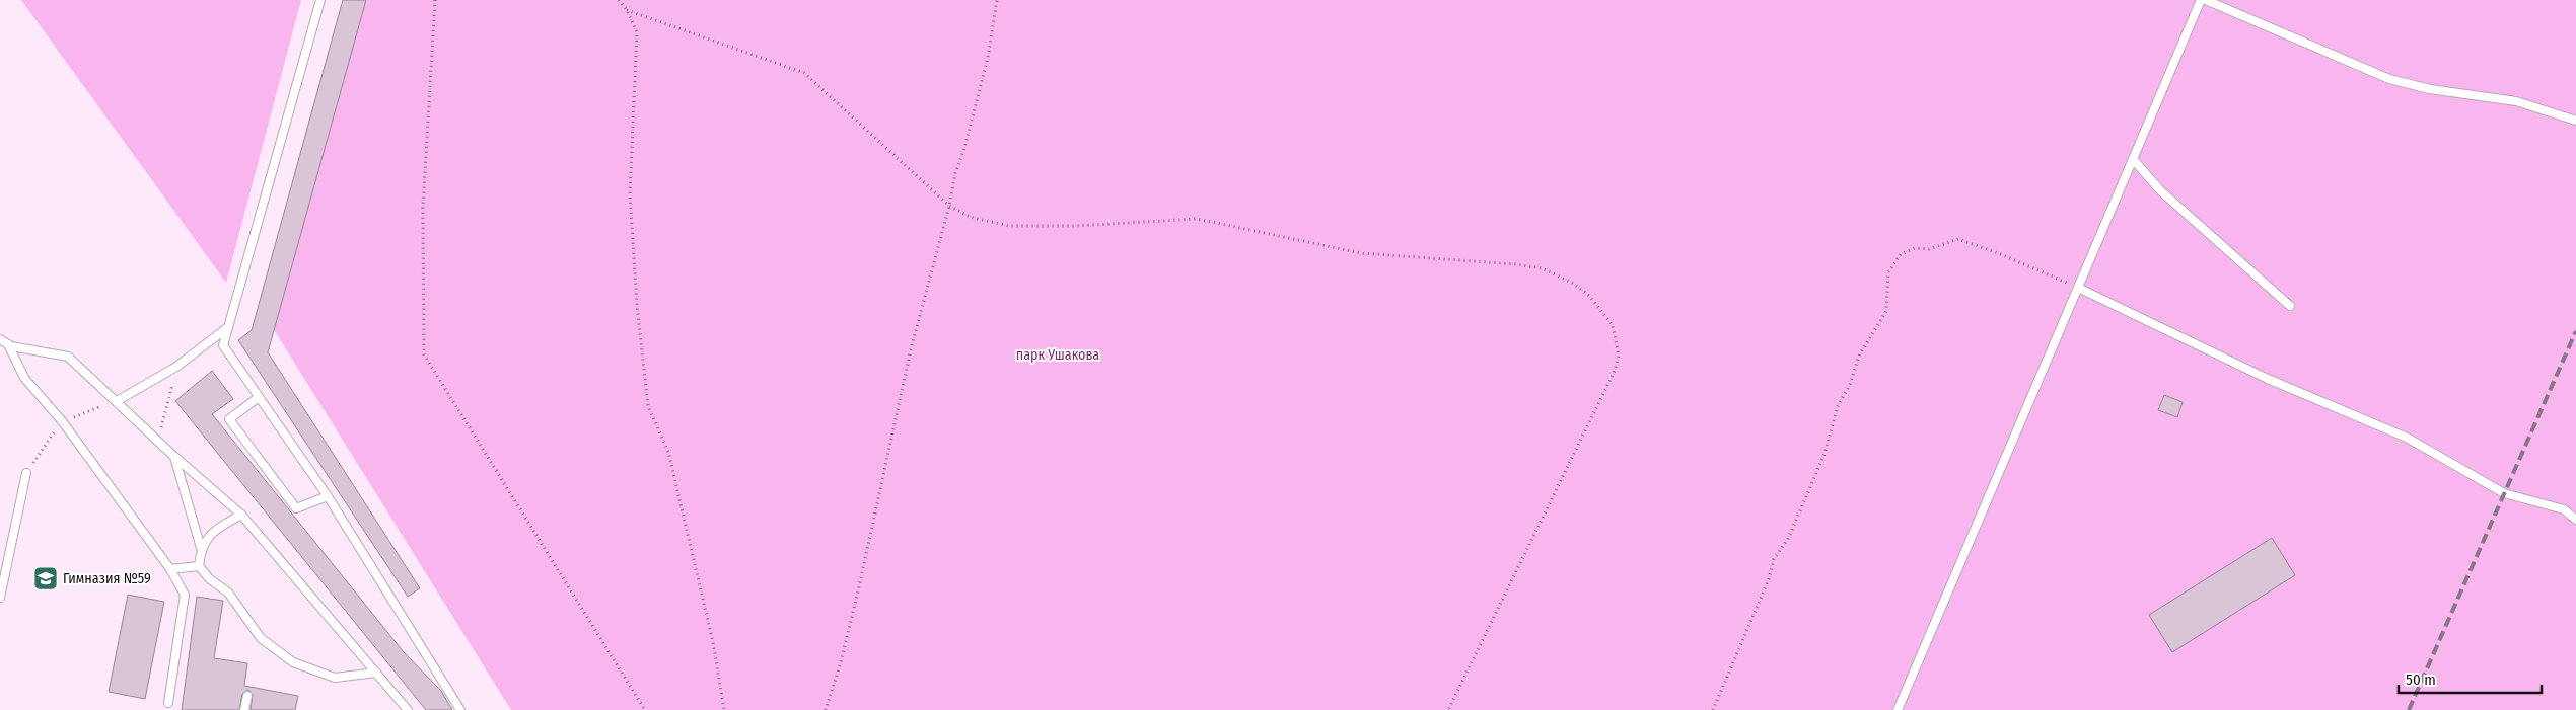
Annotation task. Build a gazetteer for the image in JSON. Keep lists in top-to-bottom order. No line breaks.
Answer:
{"parks":["парк Ушакова"],"places":{"school or university":["Гимназия №59"]},"scale_bar":"50 m"}
